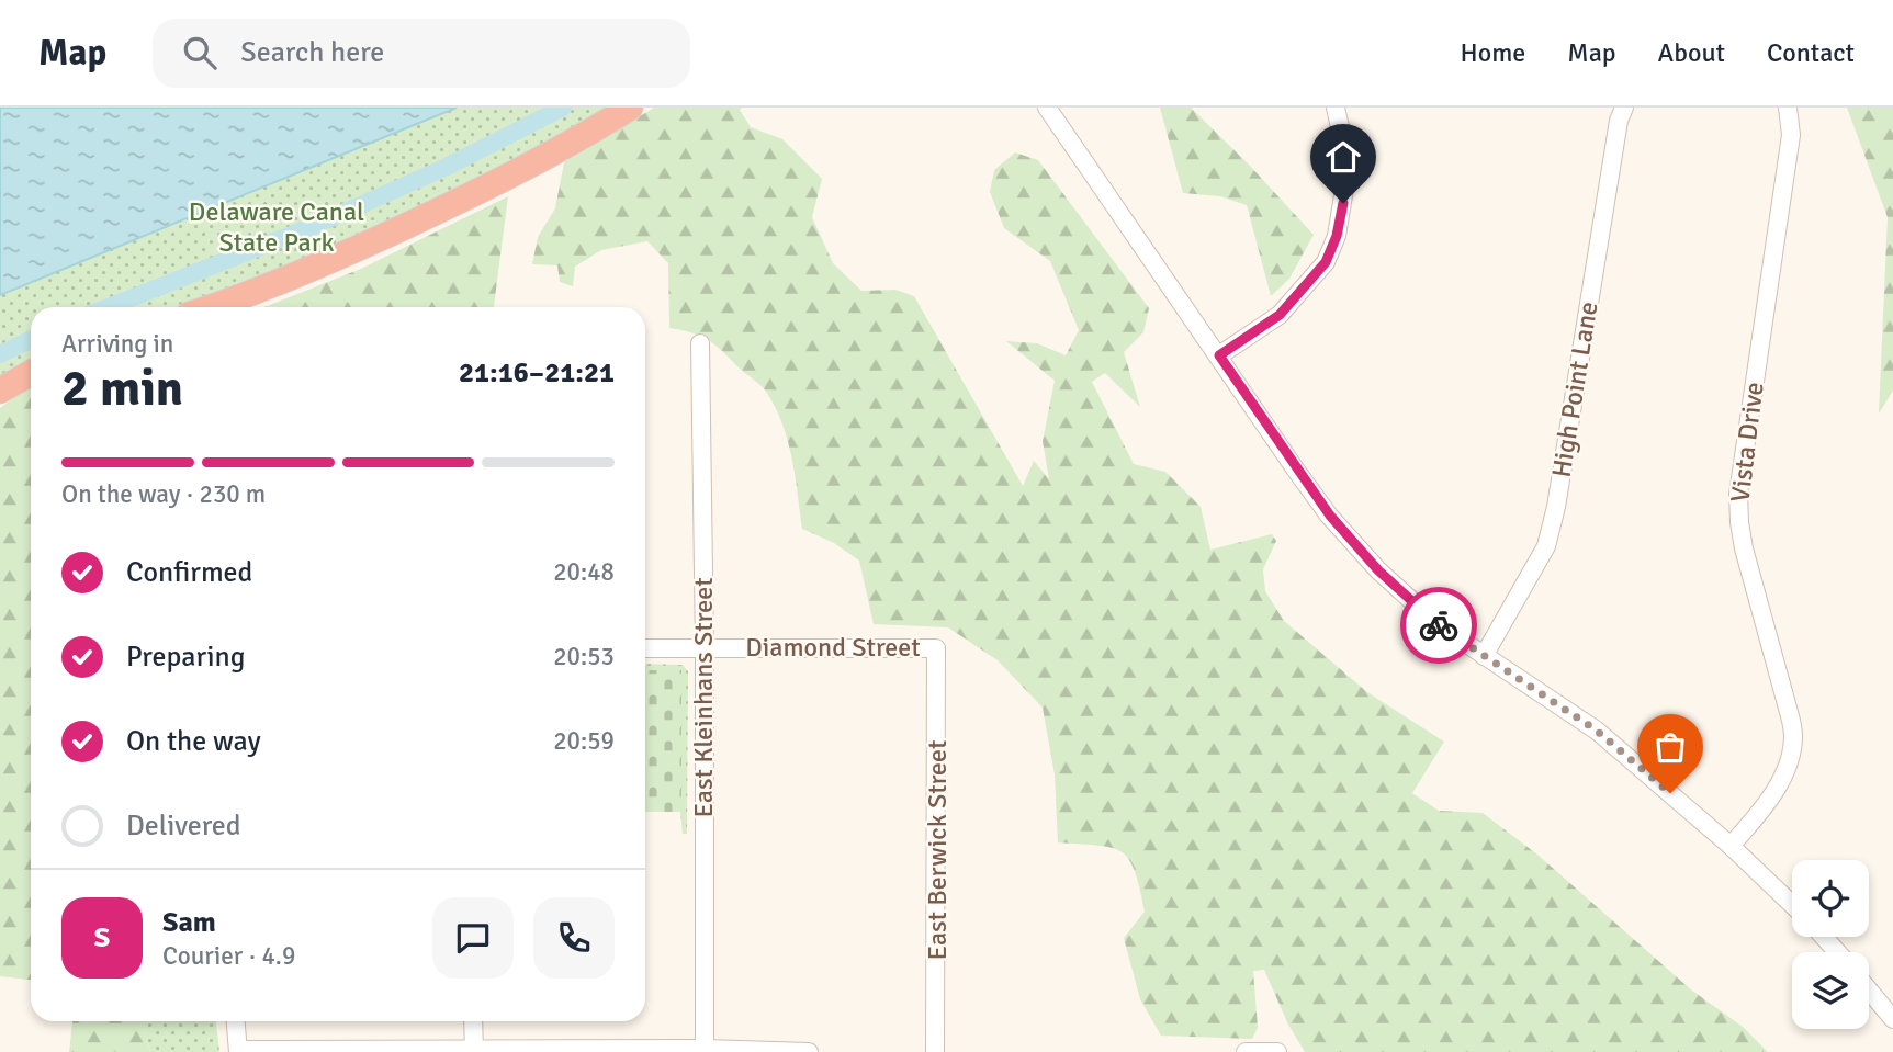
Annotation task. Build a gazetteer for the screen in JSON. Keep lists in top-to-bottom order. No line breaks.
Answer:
{"streets":{"street":["High Point Lane","Vista Drive","Diamond Street","East Kleinhans Street","East Berwick Street"]},"crossings":[["Diamond Street","East Kleinhans Street"],["Diamond Street","East Berwick Street"]],"parks":["Delaware Canal State Park"],"page":{"header":"Map","search":"Search here","nav":["Home","Map","About","Contact"],"heading":["2 min","Arriving in","21:16–21:21"],"panel":["Sam","Courier · 4.9"],"bar":"On the way · 230 m","list":[["Confirmed","20:48"],["Preparing","20:53"],["On the way","20:59"],"Delivered"],"round":"S"}}
